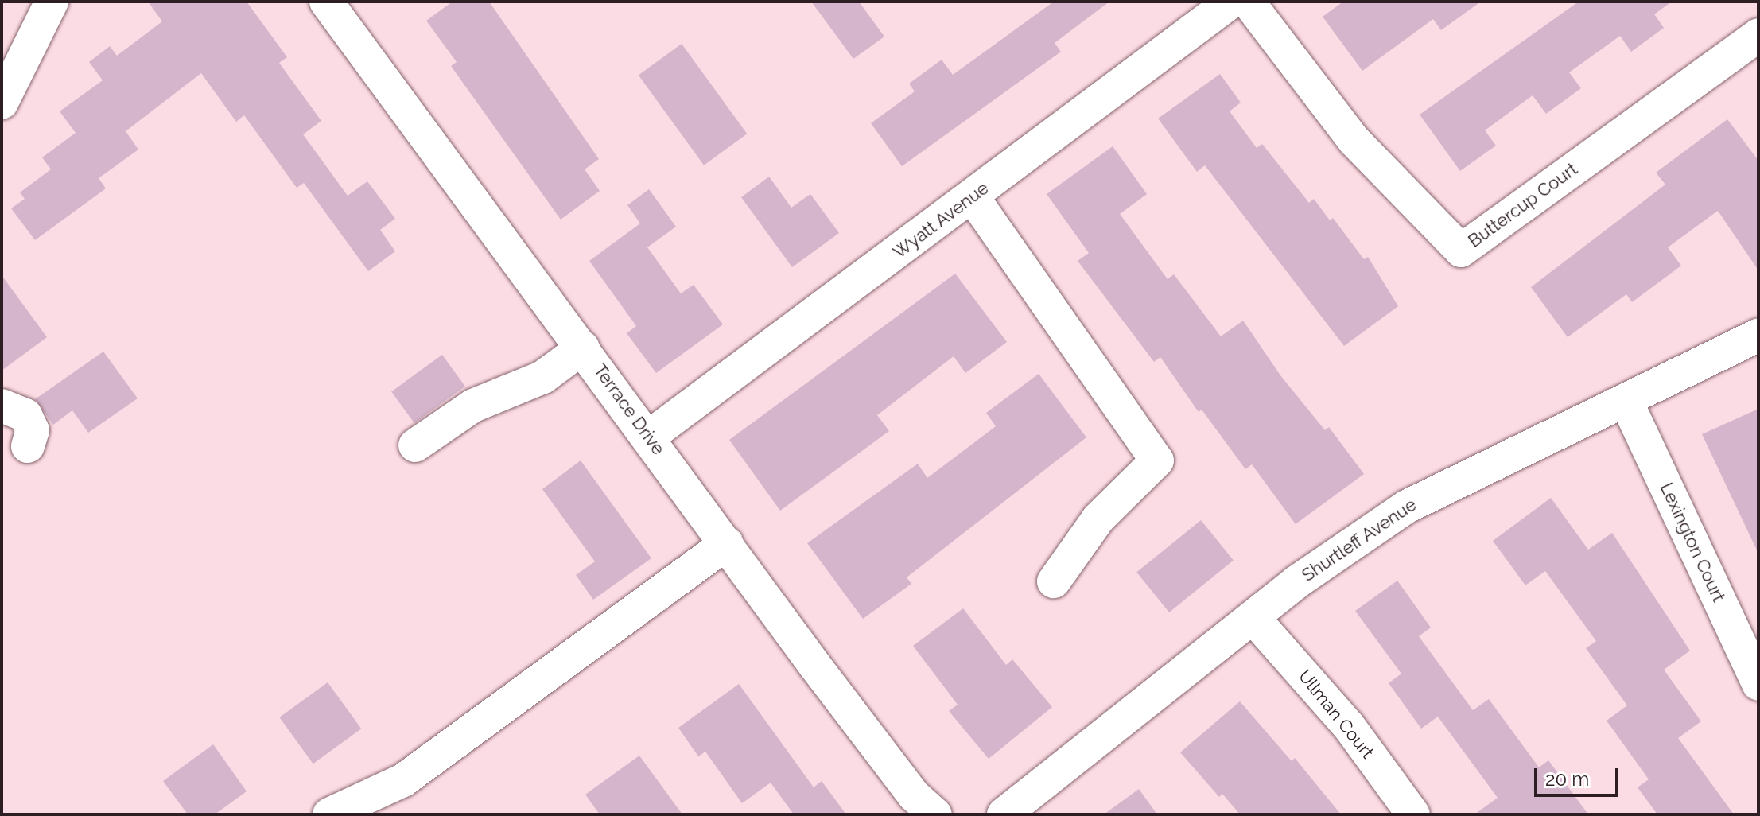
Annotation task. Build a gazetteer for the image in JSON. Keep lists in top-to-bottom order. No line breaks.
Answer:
{"streets":{"street":["Buttercup Court","Wyatt Avenue","Terrace Drive","Shurtleff Avenue","Lexington Court","Ullman Court"]},"crossings":[["Wyatt Avenue","Terrace Drive"],["Shurtleff Avenue","Lexington Court"],["Shurtleff Avenue","Ullman Court"]],"scale_bar":"20 m"}
